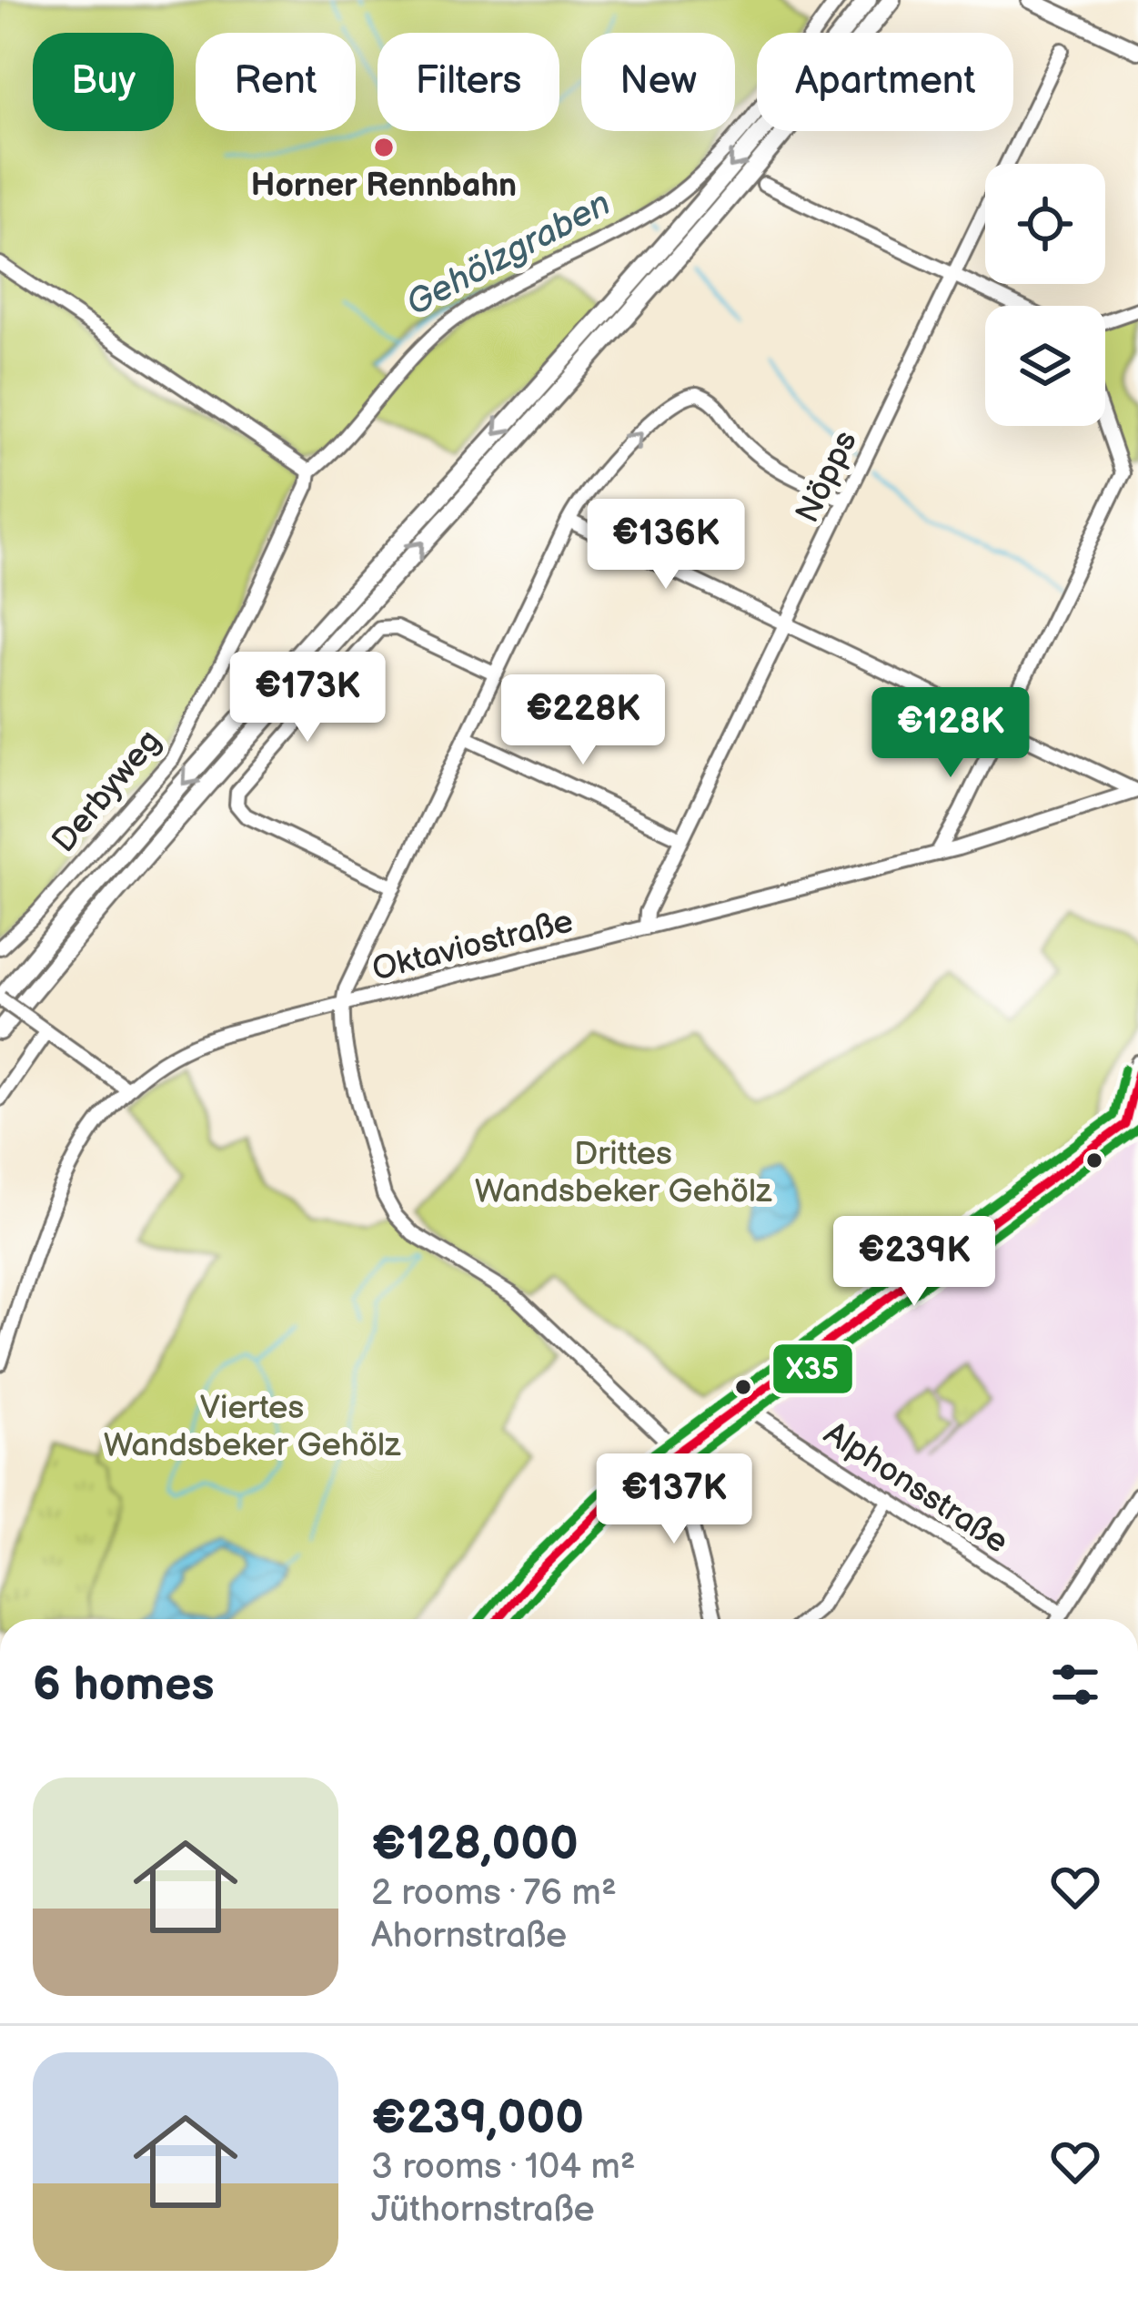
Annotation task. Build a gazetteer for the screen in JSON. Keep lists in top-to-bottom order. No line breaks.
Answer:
{"streets":{"street":["Nöpps","Derbyweg","Oktaviostraße","Alphonsstraße"]},"crossings":[["Nöpps","Oktaviostraße"]],"water":["Gehölzgraben"],"parks":["Drittes Wandsbeker Gehölz","Viertes Wandsbeker Gehölz"],"places":["Horner Rennbahn"],"lines":["transit line X35"],"page":{"chip":["Buy","Rent","Filters","New","Apartment"],"price":["€136K","€173K","€228K","€128K","€239K","€137K"],"heading":"6 homes","list":[{"name":"€128,000","note":"2 rooms · 76 m² · Ahornstraße"},{"name":"€239,000","note":"3 rooms · 104 m² · Jüthornstraße"}]}}
